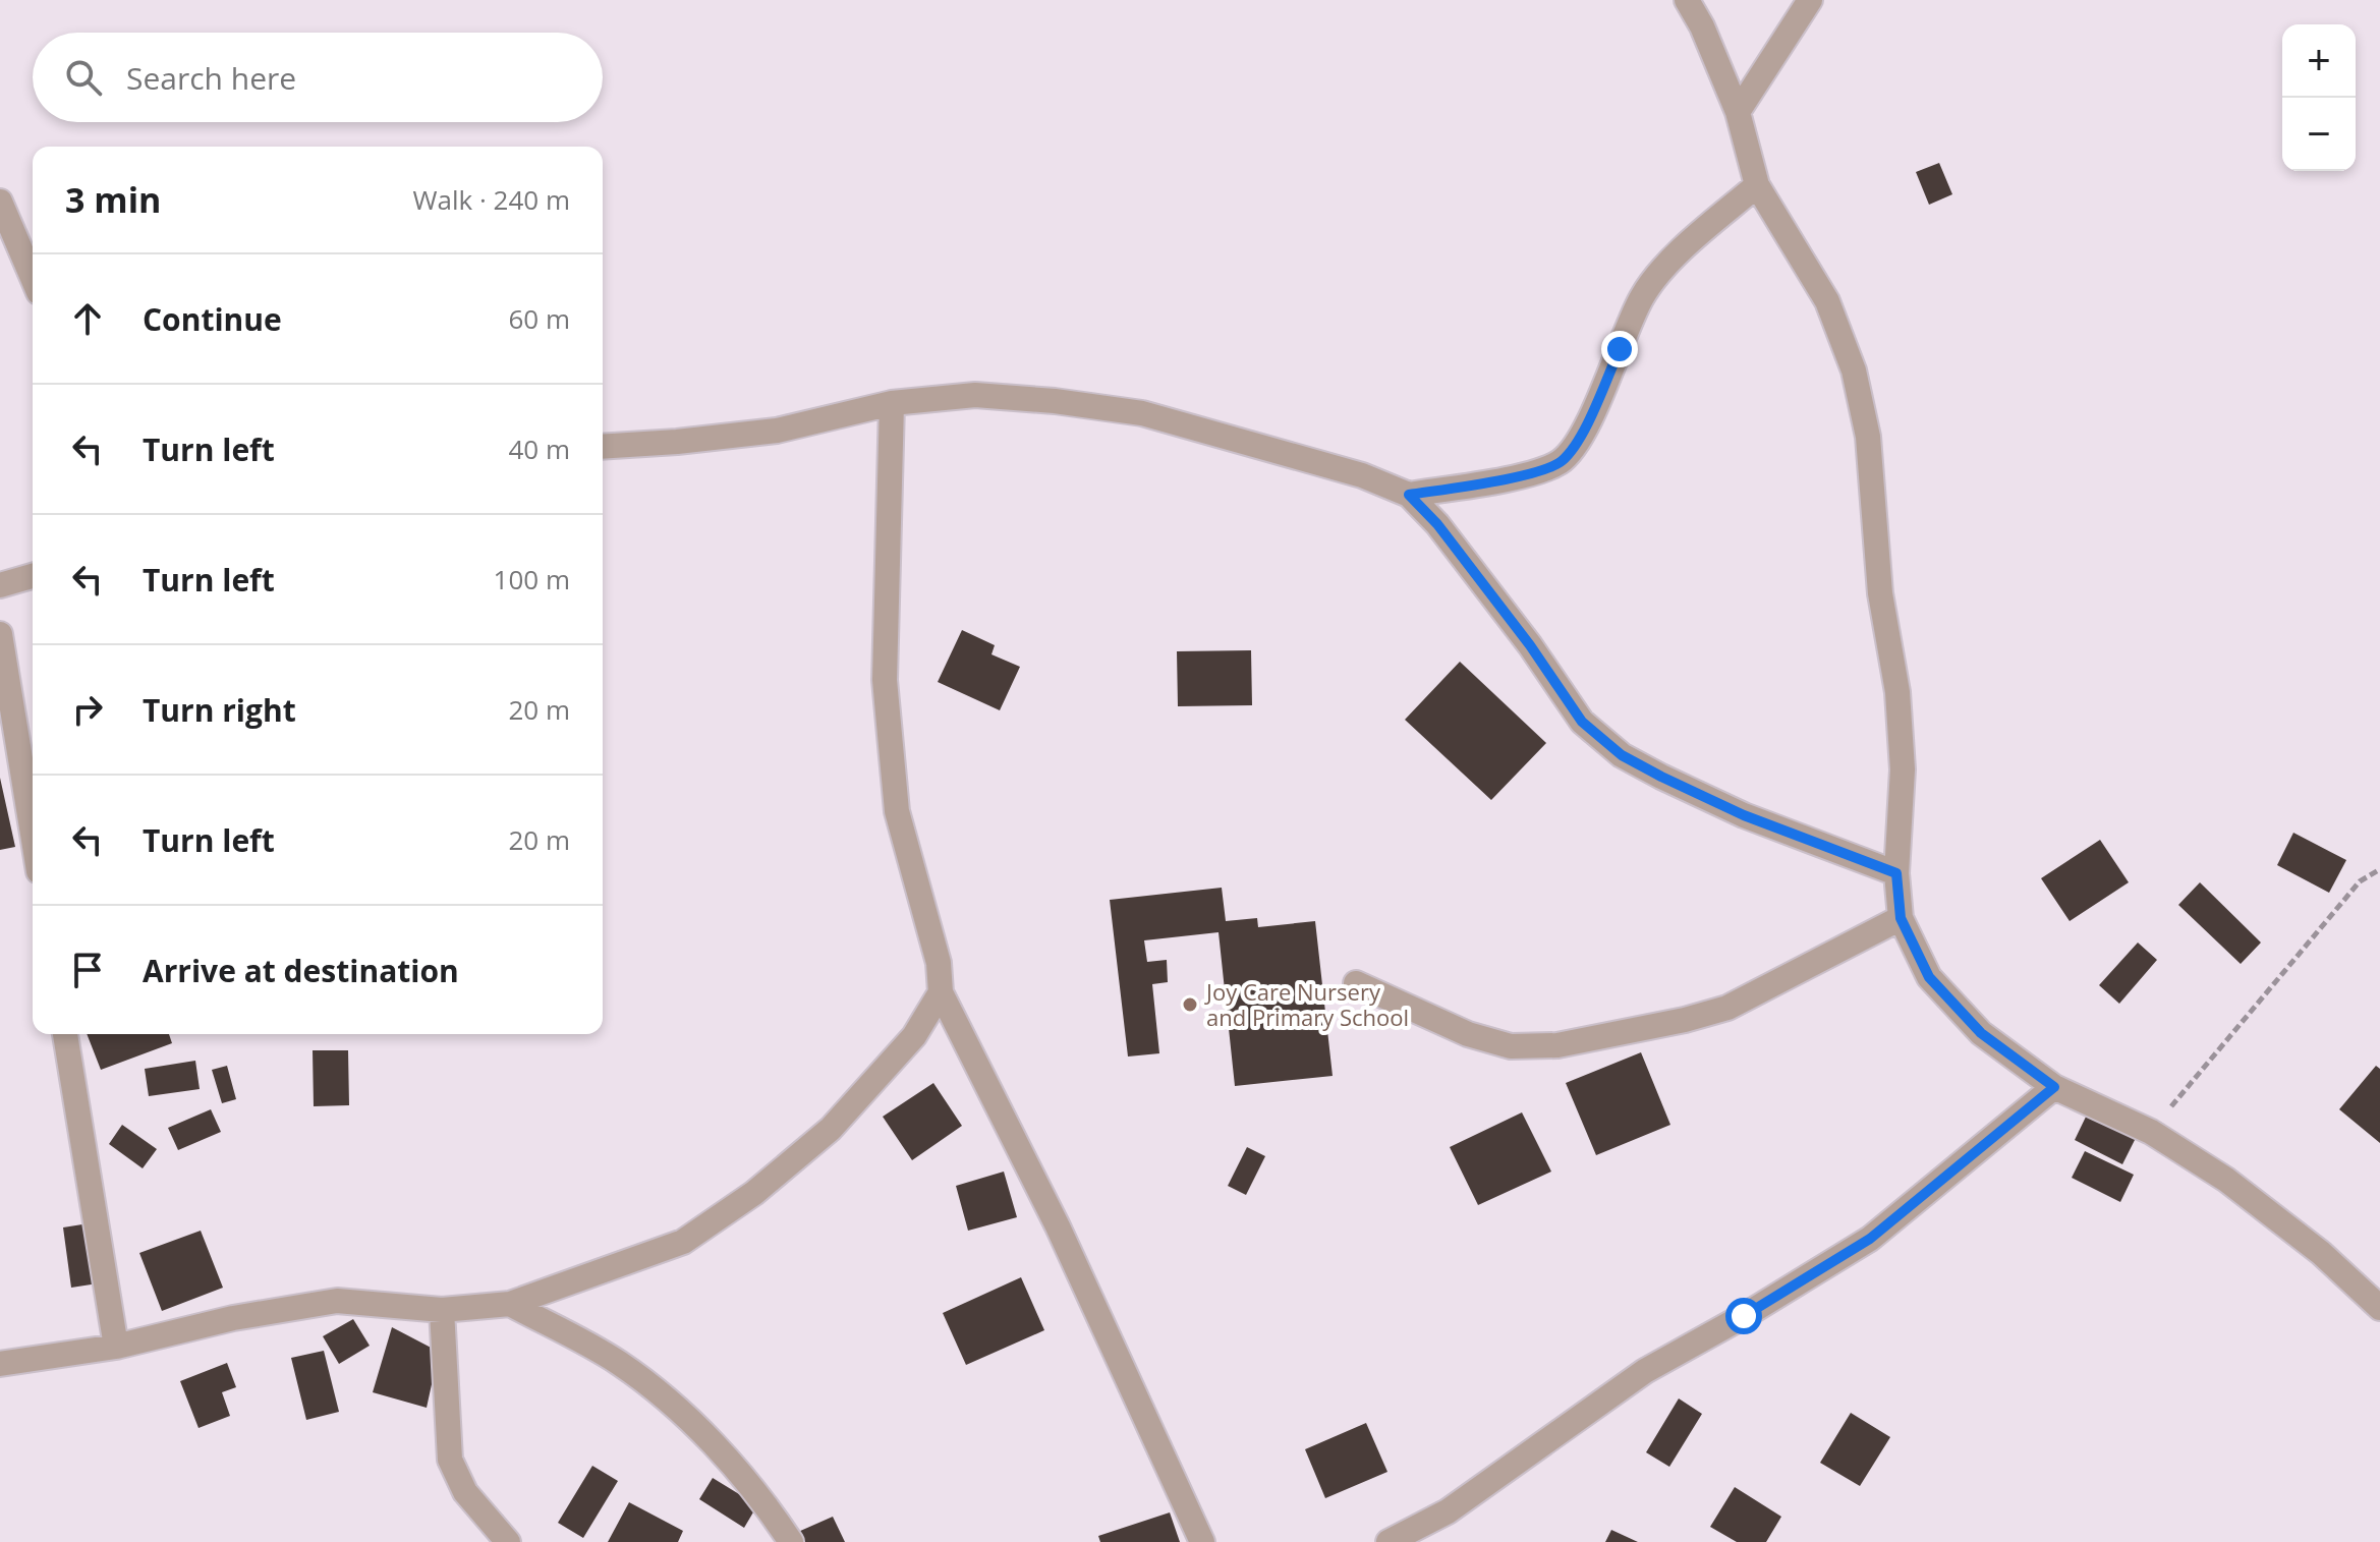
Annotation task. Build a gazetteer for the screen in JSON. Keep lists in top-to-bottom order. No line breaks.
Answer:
{"places":["Joy Care Nursery and Primary School"],"page":{"map_buttons":["+","−"],"search":"Search here","heading":["3 min","Walk · 240 m"],"list":[["Continue","60 m"],["Turn left","40 m"],["Turn left","100 m"],["Turn right","20 m"],["Turn left","20 m"],"Arrive at destination"]}}
